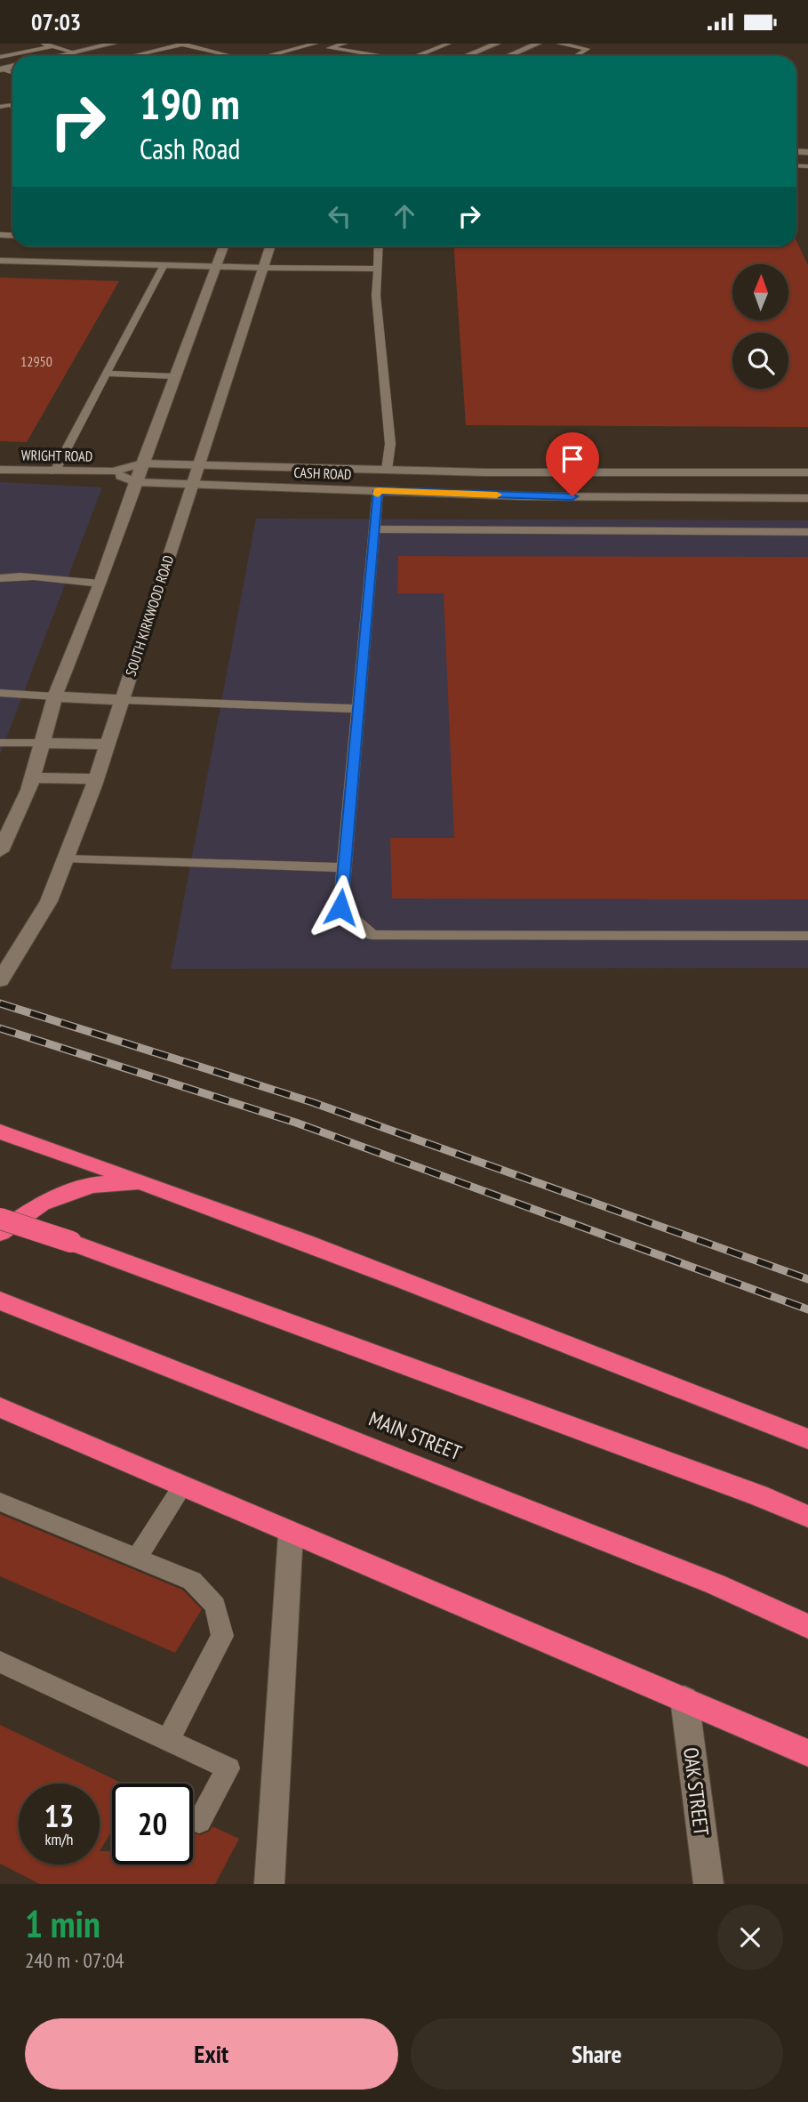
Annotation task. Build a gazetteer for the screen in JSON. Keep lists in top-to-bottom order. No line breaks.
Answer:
{"streets":{"highway":["MAIN STREET"],"main road":["WRIGHT ROAD","CASH ROAD","SOUTH KIRKWOOD ROAD","OAK STREET"]},"crossings":[["WRIGHT ROAD","CASH ROAD"],["WRIGHT ROAD","SOUTH KIRKWOOD ROAD"],["CASH ROAD","SOUTH KIRKWOOD ROAD"]],"house_numbers":["12950"],"north":"top","page":{"status":"07:03","turn":["190 m","Cash Road"],"speed":"13 km/h","limit":"20","heading":["1 min","240 m · 07:04"],"buttons":["Exit","Share"]}}
